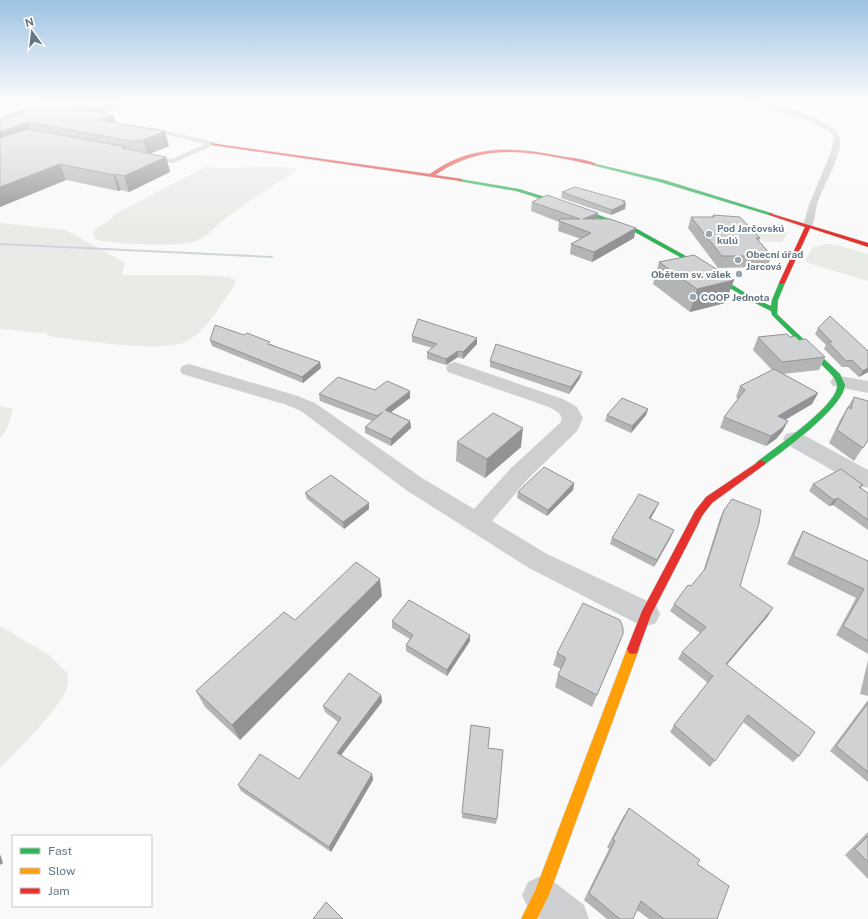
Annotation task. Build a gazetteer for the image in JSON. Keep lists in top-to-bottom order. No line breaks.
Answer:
{"places":["Pod Jarčovskú kulú","Obecní úřad Jarcová","Obětem sv. válek","COOP Jednota"],"legend":["Fast","Slow","Jam"],"north":"top"}
